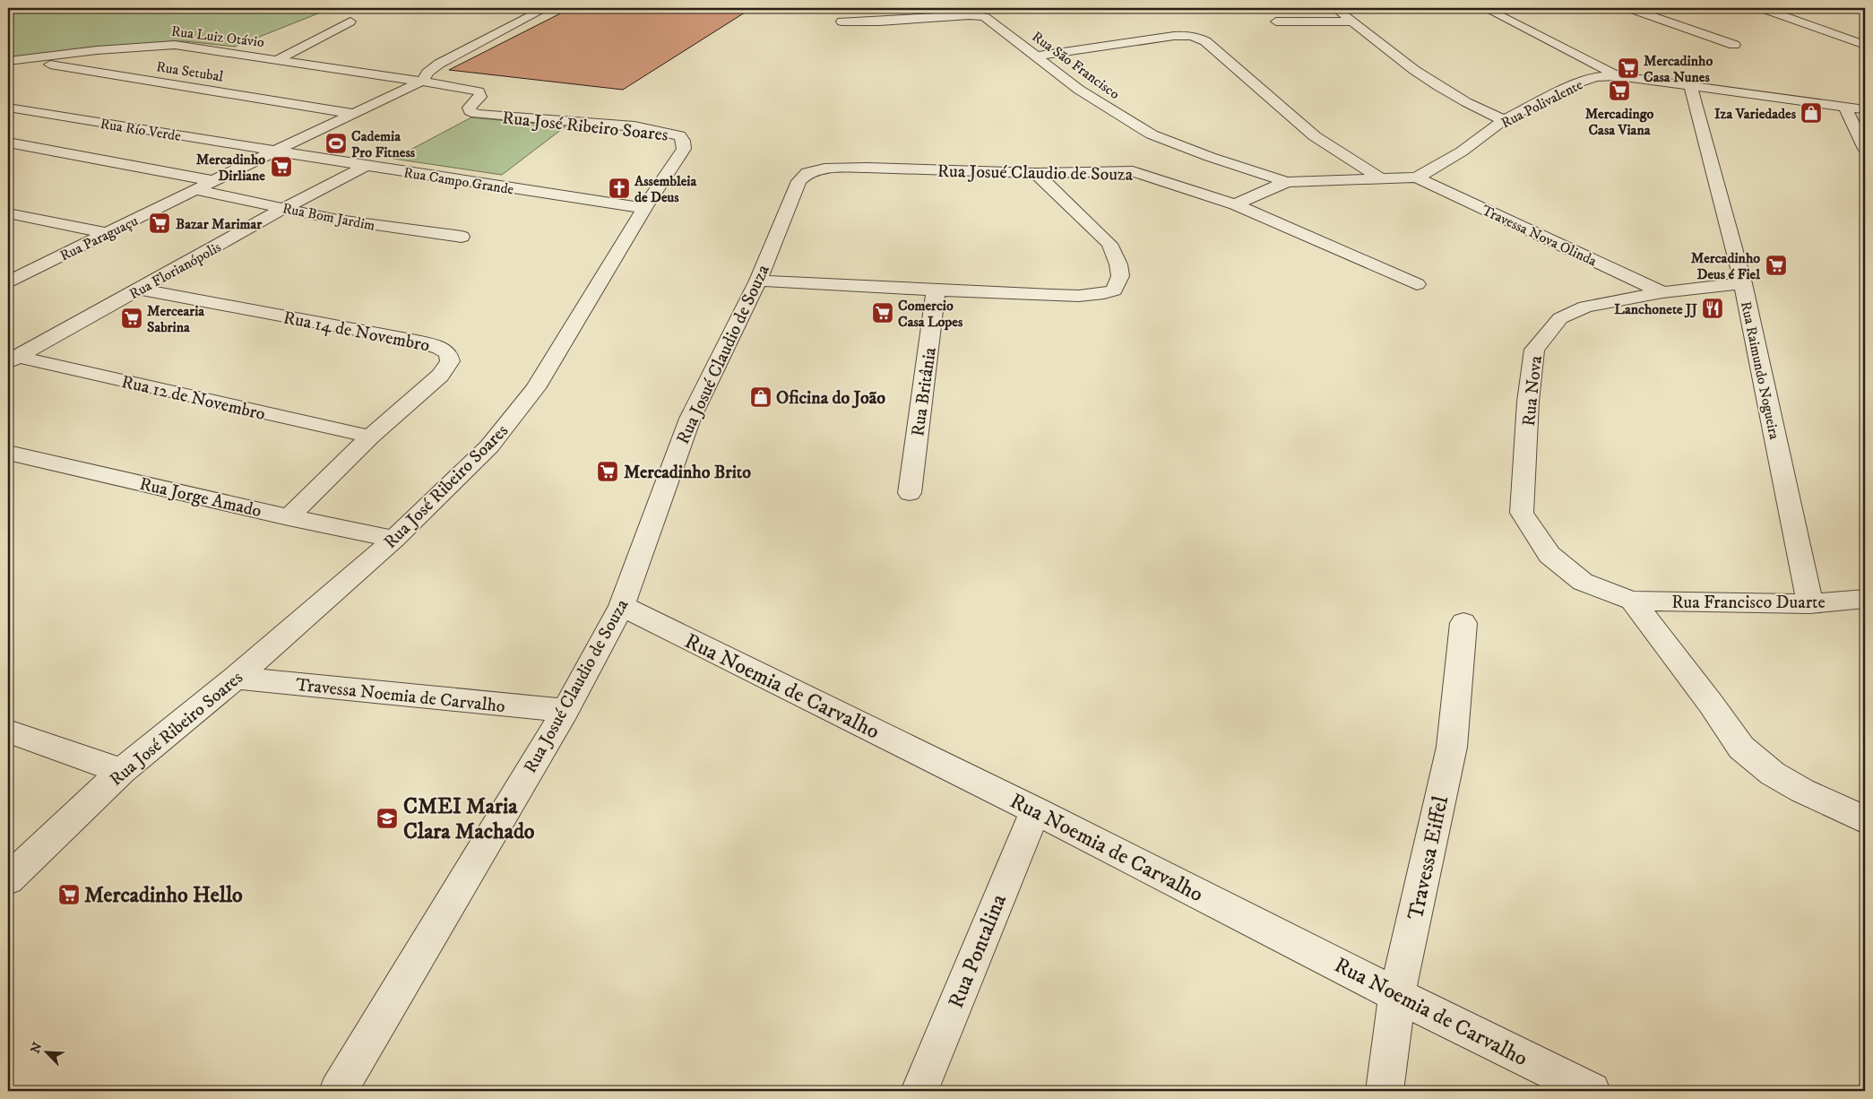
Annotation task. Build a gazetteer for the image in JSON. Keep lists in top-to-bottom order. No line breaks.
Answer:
{"streets":{"street":["Rua Luiz Otávio","Rua São Francisco","Rua Setubal","Rua Polivalente","Rua José Ribeiro Soares","Rua Río Verde","Rua Josué Claudio de Souza","Rua Campo Grande","Rua Bom Jardim","Travessa Nova Olinda","Rua Paraguaçu","Rua Florianópolis","Rua 14 de Novembro","Rua Raimundo Nogueira","Rua Nova","Rua Britânia","Rua 12 de Novembro","Rua Jorge Amado","Rua Francisco Duarte","Rua Noemia de Carvalho","Travessa Noemia de Carvalho","Travessa Eiffel","Rua Pontalina"]},"crossings":[["Rua Luiz Otávio","Rua Setubal"],["Rua Luiz Otávio","Rua José Ribeiro Soares"],["Rua Luiz Otávio","Rua Paraguaçu"],["Rua São Francisco","Rua Polivalente"],["Rua Setubal","Rua Paraguaçu"],["Rua Polivalente","Rua Josué Claudio de Souza"],["Rua Polivalente","Travessa Nova Olinda"],["Rua Polivalente","Rua Raimundo Nogueira"],["Rua José Ribeiro Soares","Rua Campo Grande"],["Rua José Ribeiro Soares","Rua Paraguaçu"],["Rua José Ribeiro Soares","Rua Jorge Amado"],["Rua José Ribeiro Soares","Travessa Noemia de Carvalho"],["Rua Río Verde","Rua Campo Grande"],["Rua Río Verde","Rua Paraguaçu"],["Rua Josué Claudio de Souza","Rua Noemia de Carvalho"],["Rua Josué Claudio de Souza","Travessa Noemia de Carvalho"],["Rua Campo Grande","Rua Paraguaçu"],["Rua Campo Grande","Rua Florianópolis"],["Rua Bom Jardim","Rua Paraguaçu"],["Rua Bom Jardim","Rua Florianópolis"],["Travessa Nova Olinda","Rua Nova"],["Rua Florianópolis","Rua 14 de Novembro"],["Rua Florianópolis","Rua 12 de Novembro"],["Rua 14 de Novembro","Rua 12 de Novembro"],["Rua 14 de Novembro","Rua Jorge Amado"],["Rua Raimundo Nogueira","Rua Nova"],["Rua Raimundo Nogueira","Rua Francisco Duarte"],["Rua Nova","Rua Francisco Duarte"],["Rua Noemia de Carvalho","Travessa Eiffel"],["Rua Noemia de Carvalho","Rua Pontalina"]],"places":{"supermarket":["Mercadinho Casa Nunes","Mercadingo Casa Viana","Mercadinho Dirliane","Bazar Marimar","Mercadinho Deus é Fiel","Comercio Casa Lopes","Mercearia Sabrina","Mercadinho Brito","Mercadinho Hello"],"shop":["Iza Variedades","Oficina do João"],"sports":["Cademia Pro Fitness"],"church":["Assembleia de Deus"],"restaurant":["Lanchonete JJ"],"school or university":["CMEI Maria Clara Machado"]},"north":"top left"}
